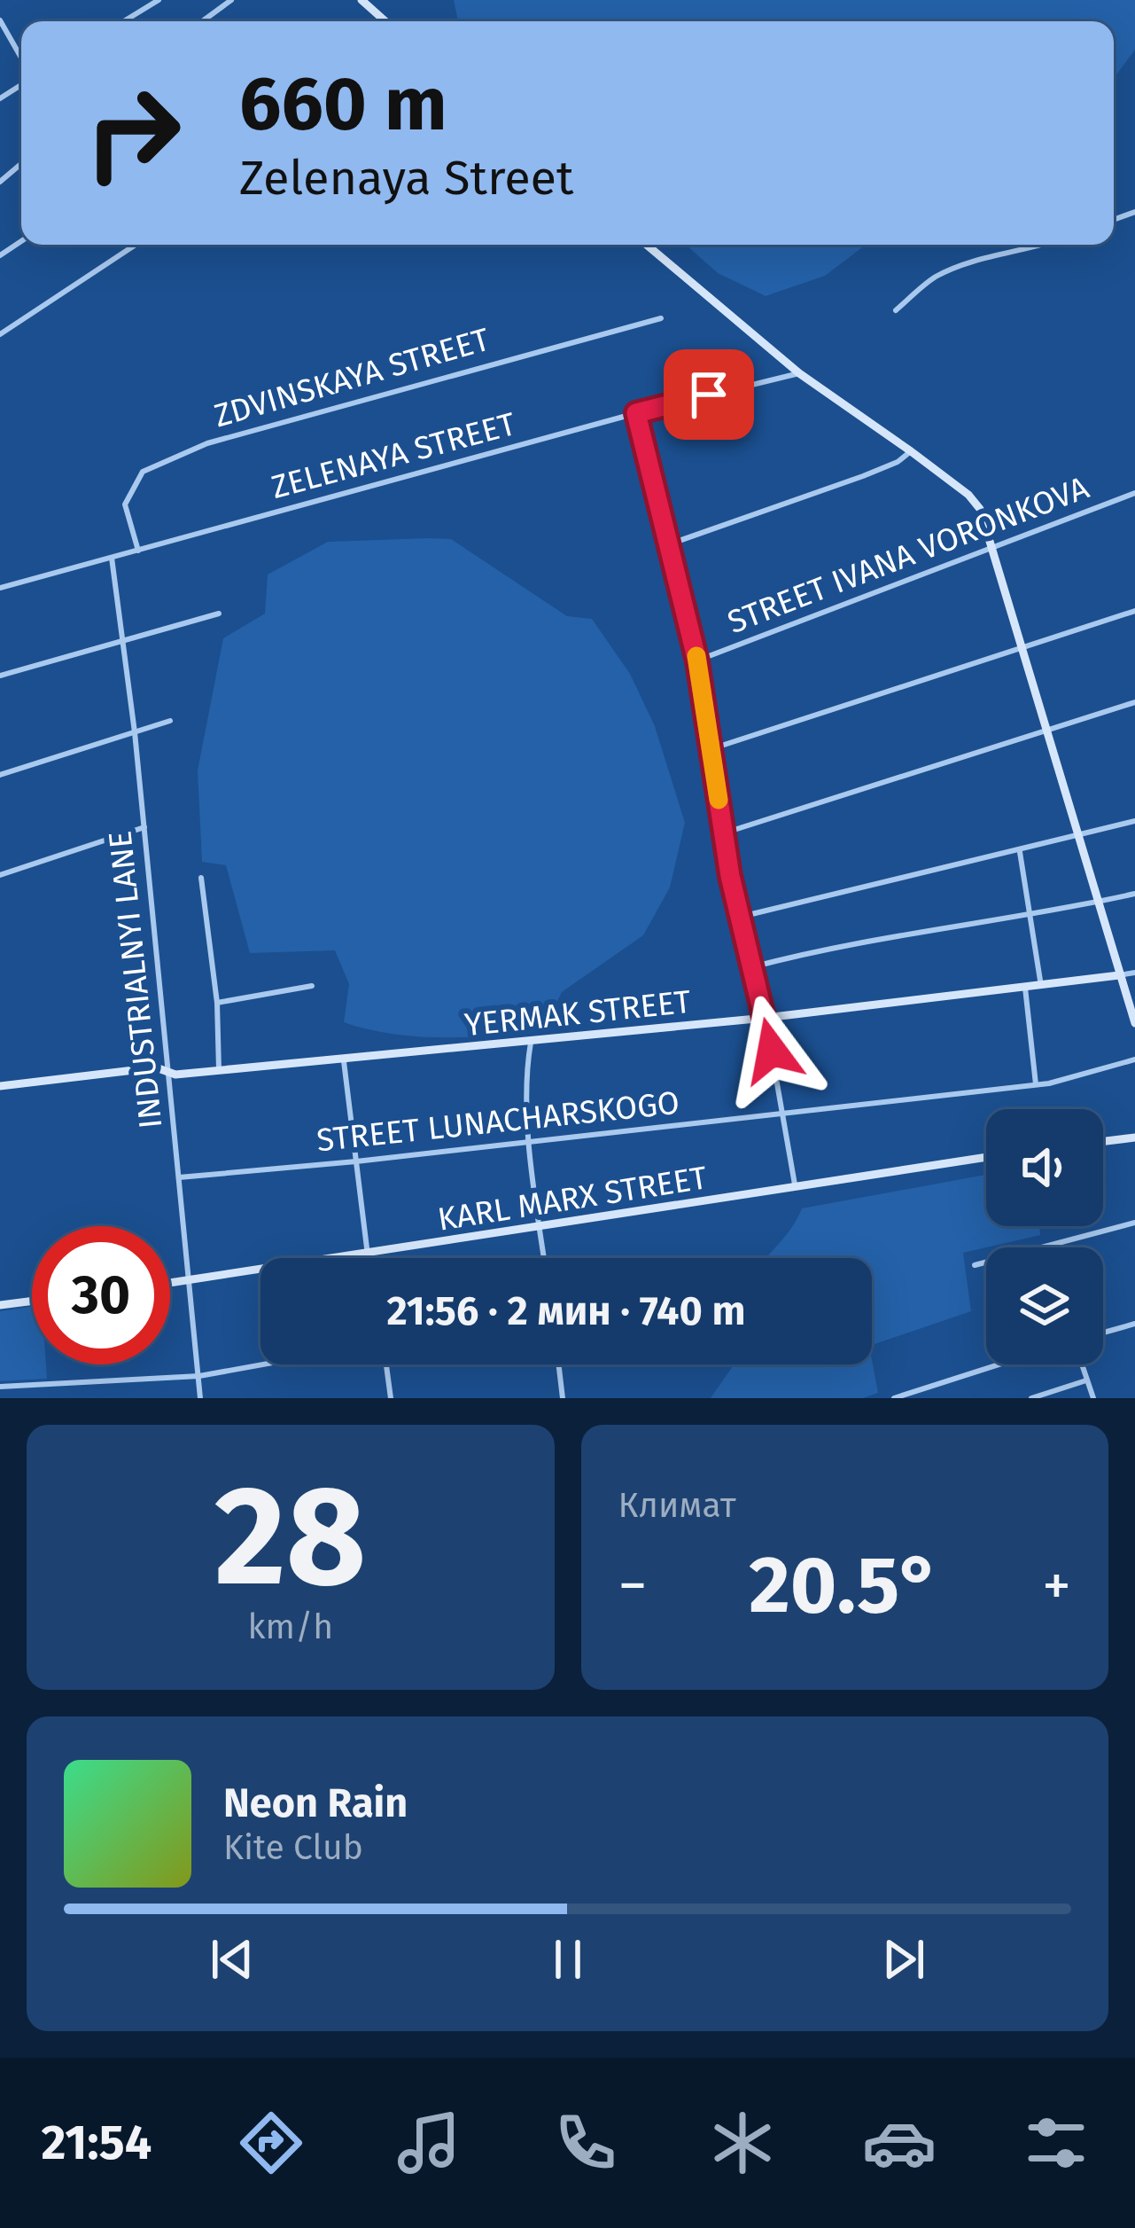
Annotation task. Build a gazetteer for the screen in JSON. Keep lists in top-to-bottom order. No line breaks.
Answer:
{"streets":{"main road":["YERMAK STREET","KARL MARX STREET"],"street":["ZDVINSKAYA STREET","ZELENAYA STREET","STREET IVANA VORONKOVA","INDUSTRIALNYI LANE","STREET LUNACHARSKOGO"]},"crossings":[["ZDVINSKAYA STREET","ZELENAYA STREET"],["ZELENAYA STREET","INDUSTRIALNYI LANE"],["INDUSTRIALNYI LANE","YERMAK STREET"],["INDUSTRIALNYI LANE","STREET LUNACHARSKOGO"],["INDUSTRIALNYI LANE","KARL MARX STREET"]],"page":{"turn":["660 m","Zelenaya Street"],"limit":"30","trip":"21:56 · 2 мин · 740 m","tile":[["28","km/h"],"Климат"],"heat":["−","20.5°","+"],"song":["Neon Rain","Kite Club"],"tabs":"21:54"}}
